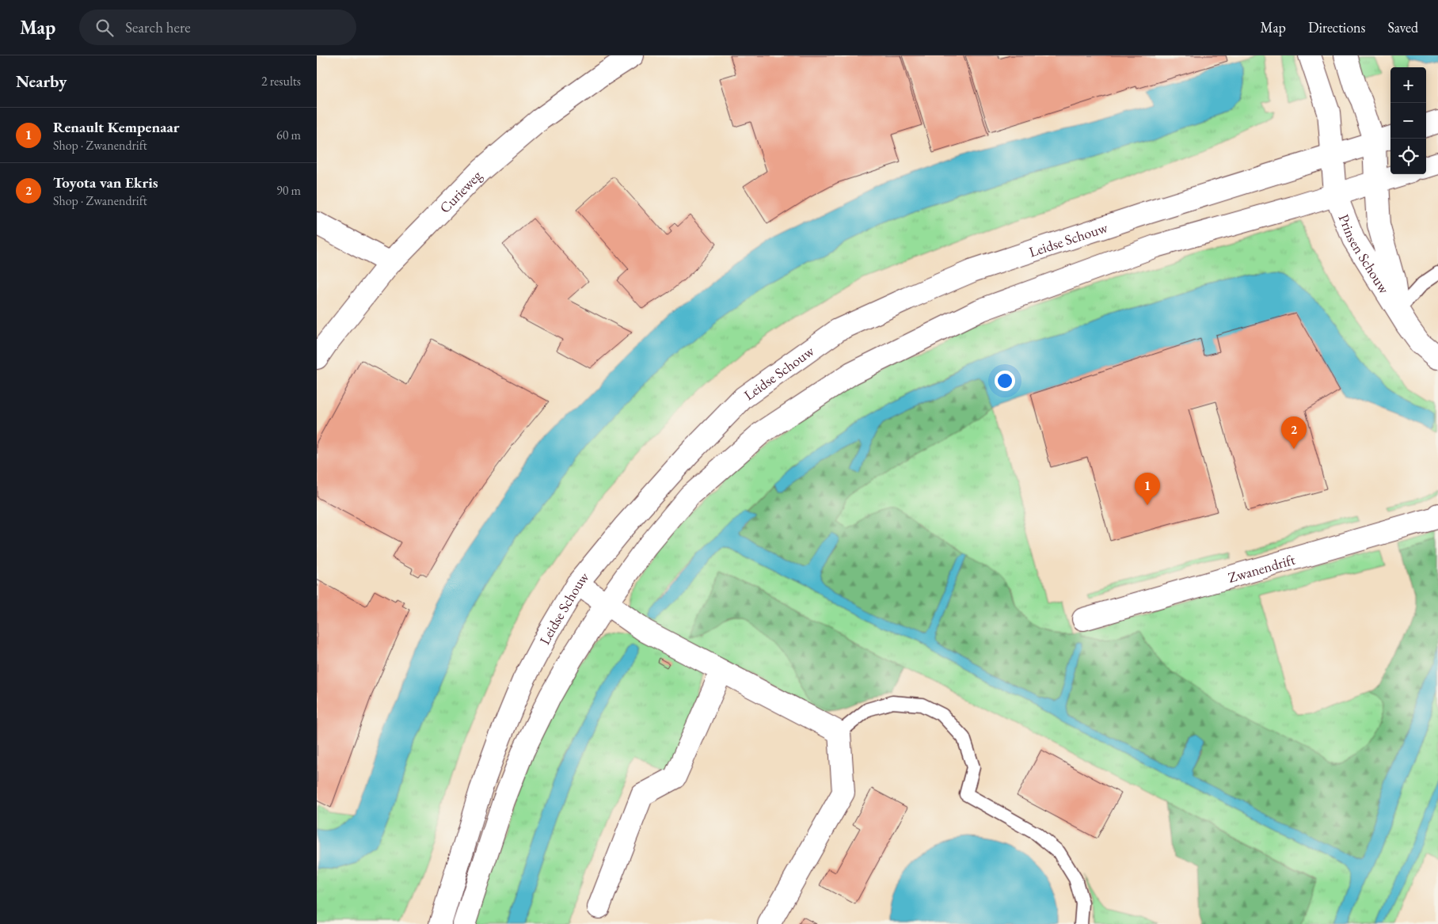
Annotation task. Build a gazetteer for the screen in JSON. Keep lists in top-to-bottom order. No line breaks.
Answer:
{"streets":{"main road":["Curieweg","Leidse Schouw","Prinsen Schouw","Zwanendrift"]},"crossings":[["Leidse Schouw","Prinsen Schouw"]],"page":{"header":"Map","search":"Search here","nav":["Map","Directions","Saved"],"heading":["Nearby","2 results"],"map_buttons":["+","−"],"list":[{"mark":"1","name":"Renault Kempenaar","note":"Shop · Zwanendrift","value":"60 m"},{"mark":"2","name":"Toyota van Ekris","note":"Shop · Zwanendrift","value":"90 m"}],"pins":["2","1"]}}
